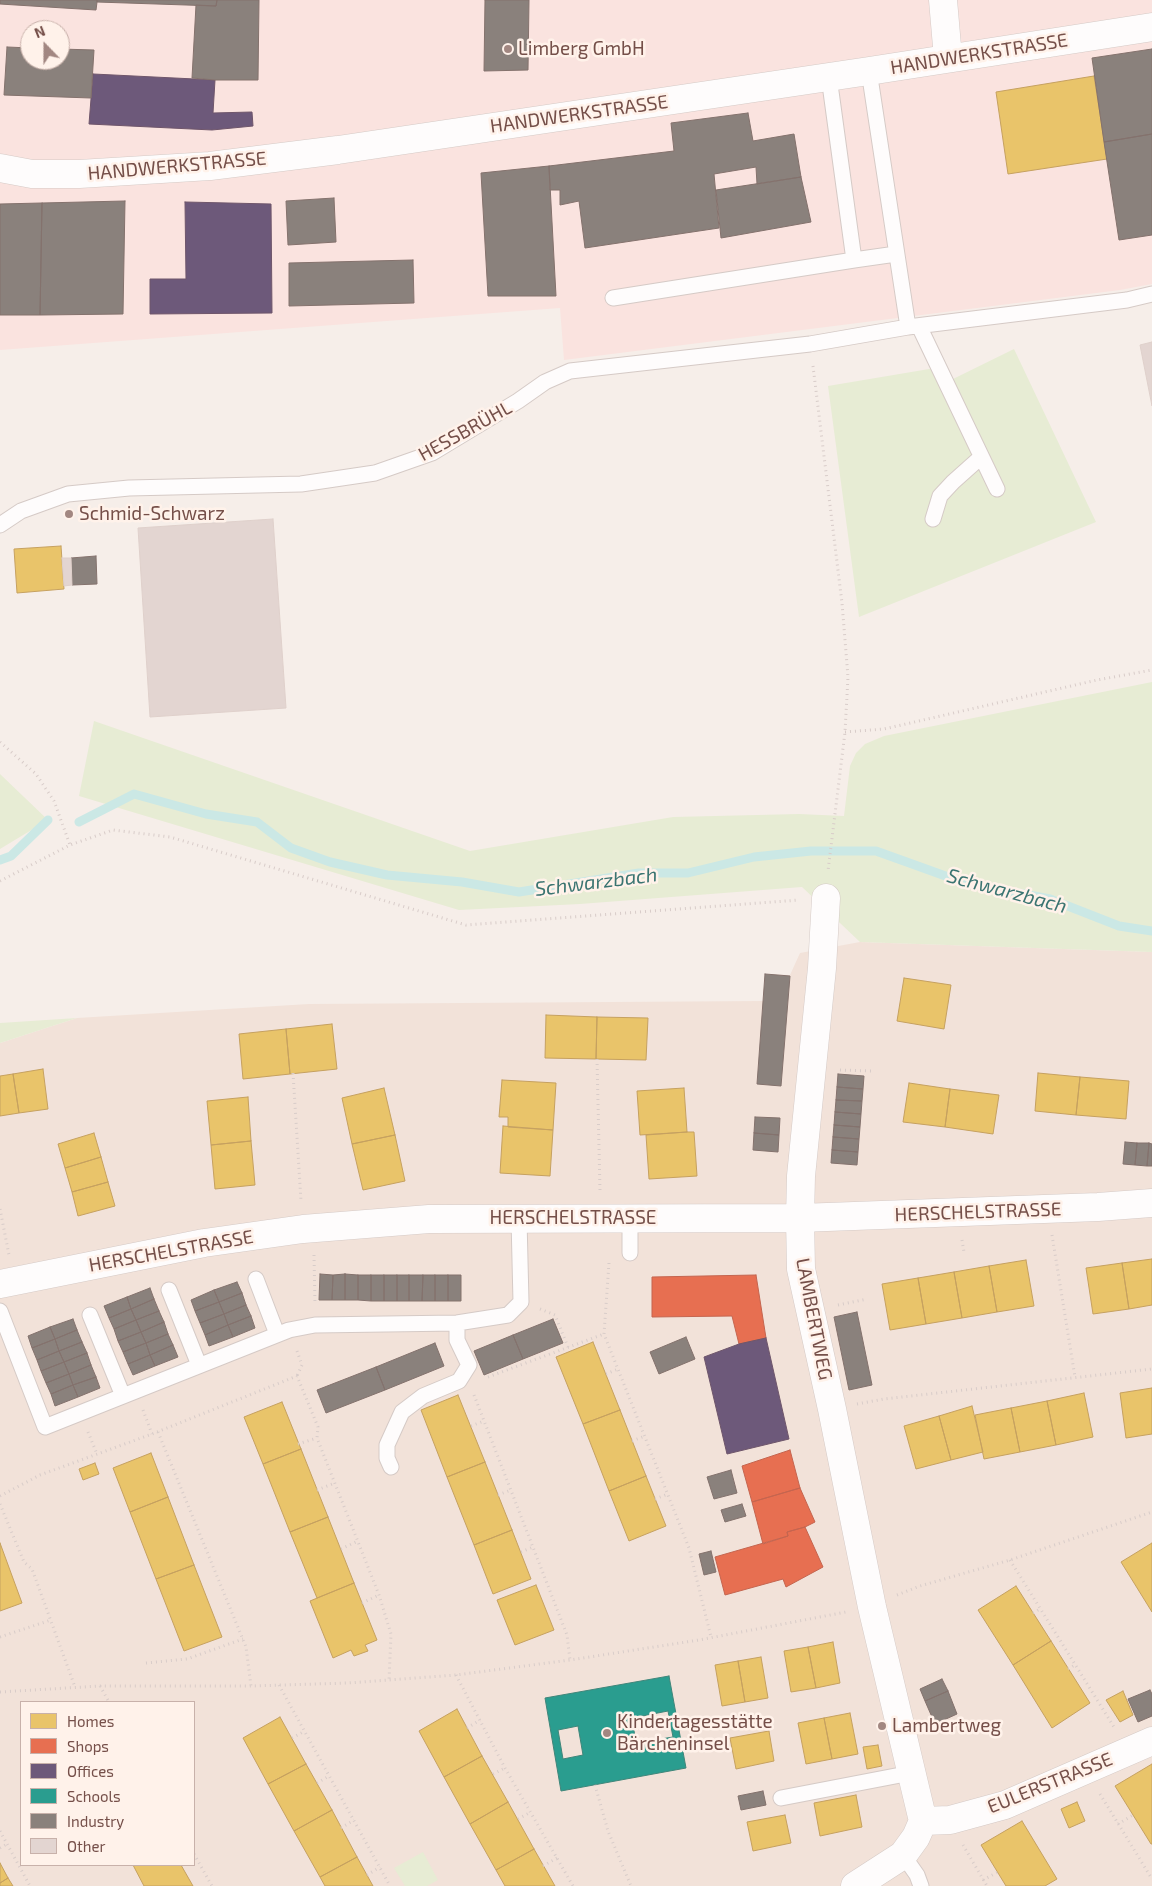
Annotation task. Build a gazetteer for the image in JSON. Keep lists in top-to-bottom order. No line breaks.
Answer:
{"streets":{"street":["HANDWERKSTRASSE","HERSCHELSTRASSE","LAMBERTWEG","EULERSTRASSE"],"lane":["HESSBRÜHL"]},"crossings":[["HERSCHELSTRASSE","LAMBERTWEG"],["LAMBERTWEG","EULERSTRASSE"]],"water":["Schwarzbach"],"places":["Limberg GmbH","Schmid-Schwarz","Lambertweg","Kindertagesstätte Bärcheninsel"],"legend":["Homes","Shops","Offices","Schools","Industry","Other"],"north":"top"}
